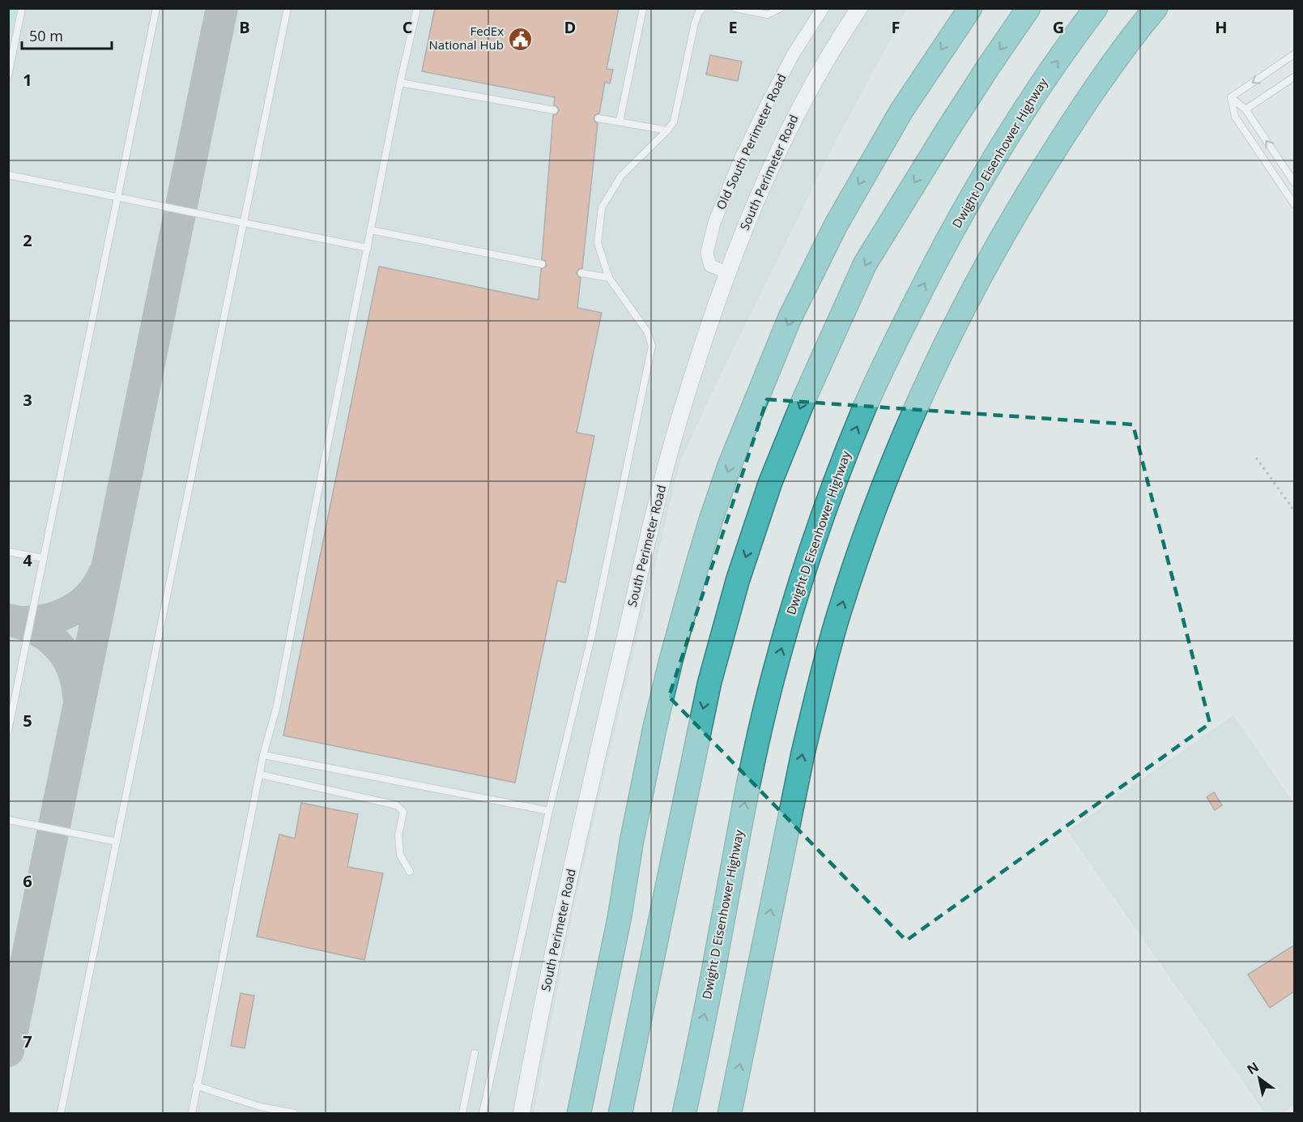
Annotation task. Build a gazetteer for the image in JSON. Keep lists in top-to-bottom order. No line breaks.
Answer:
{"streets":{"highway":["Dwight D Eisenhower Highway"],"street":["Old South Perimeter Road","South Perimeter Road"]},"crossings":[["Old South Perimeter Road","South Perimeter Road"]],"places":{"public building":["FedEx National Hub"]},"scale_bar":"50 m","north":"top left","grid":{"columns":["B","C","D","E","F","G","H"],"rows":["1","2","3","4","5","6","7"]}}
